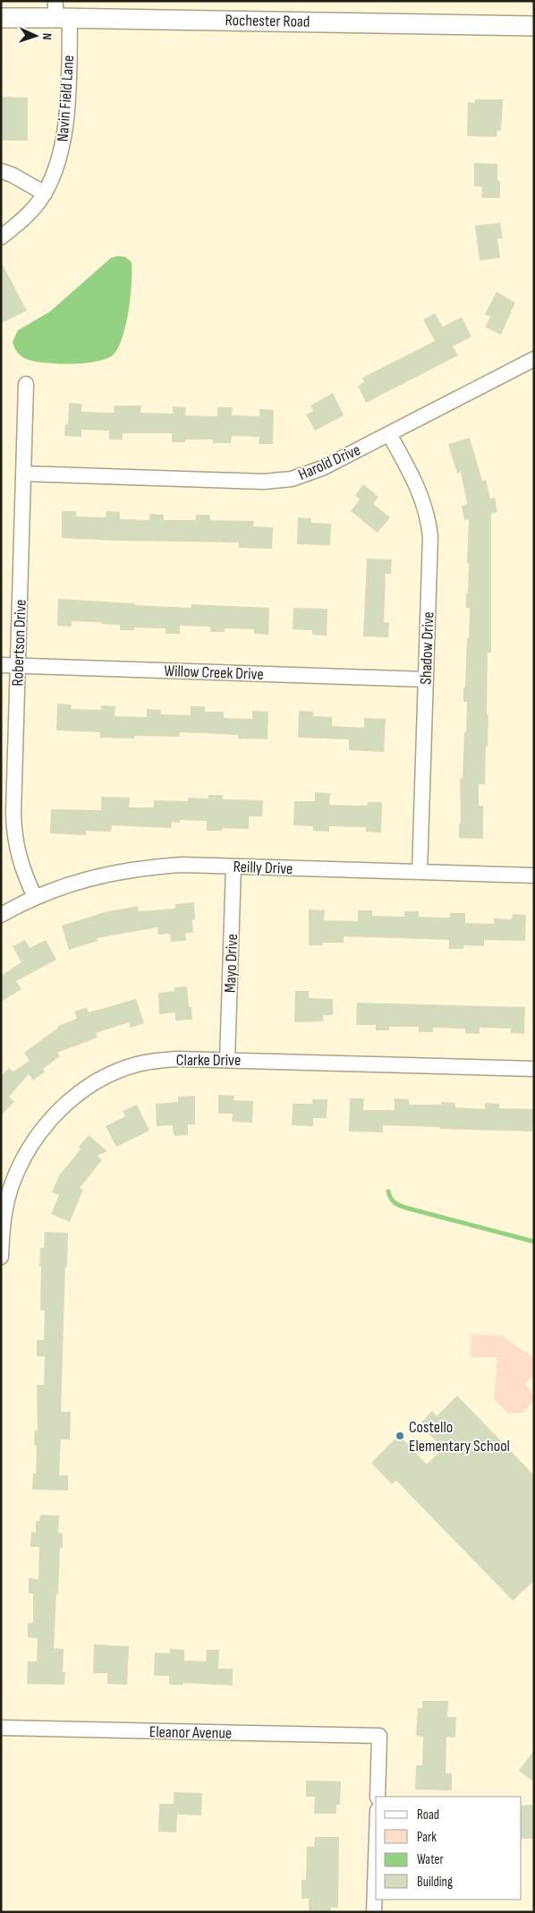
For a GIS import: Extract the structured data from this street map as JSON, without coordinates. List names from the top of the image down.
{
  "streets": {
    "main road": ["Rochester Road"],
    "street": [
      "Navin Field Lane",
      "Harold Drive",
      "Robertson Drive",
      "Shadow Drive",
      "Willow Creek Drive",
      "Reilly Drive",
      "Mayo Drive",
      "Clarke Drive",
      "Eleanor Avenue"
    ]
  },
  "crossings": [
    ["Rochester Road", "Navin Field Lane"],
    ["Harold Drive", "Robertson Drive"],
    ["Harold Drive", "Shadow Drive"],
    ["Robertson Drive", "Willow Creek Drive"],
    ["Robertson Drive", "Reilly Drive"],
    ["Shadow Drive", "Willow Creek Drive"],
    ["Shadow Drive", "Reilly Drive"],
    ["Reilly Drive", "Mayo Drive"],
    ["Mayo Drive", "Clarke Drive"]
  ],
  "places": ["Costello Elementary School"],
  "legend": [
    "Road",
    "Park",
    "Water",
    "Building"
  ],
  "north": "right"
}
